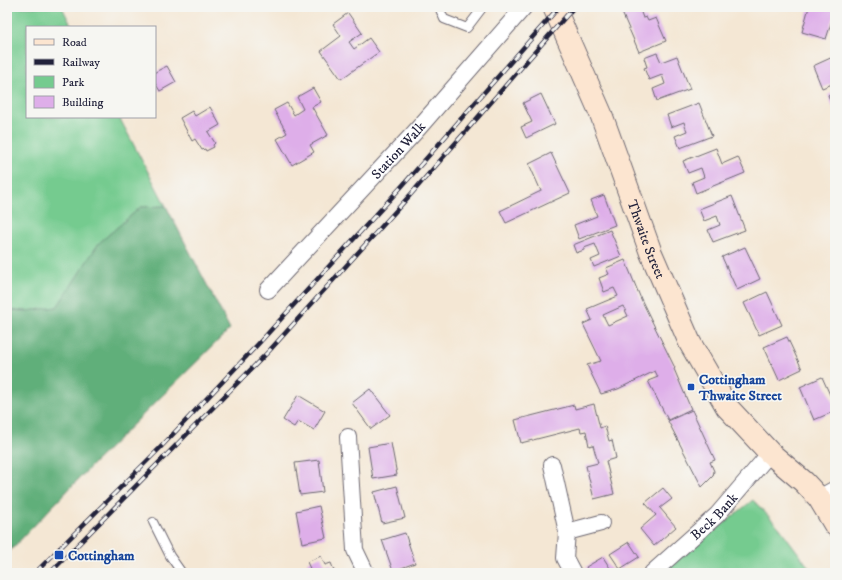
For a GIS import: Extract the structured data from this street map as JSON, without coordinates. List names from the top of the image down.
{
  "streets": {
    "main road": ["Thwaite Street"],
    "street": ["Station Walk", "Beck Bank"]
  },
  "crossings": [
    ["Thwaite Street", "Beck Bank"]
  ],
  "places": {
    "transit": ["Cottingham Thwaite Street", "Cottingham"]
  },
  "legend": [
    "Road",
    "Railway",
    "Park",
    "Building"
  ]
}
